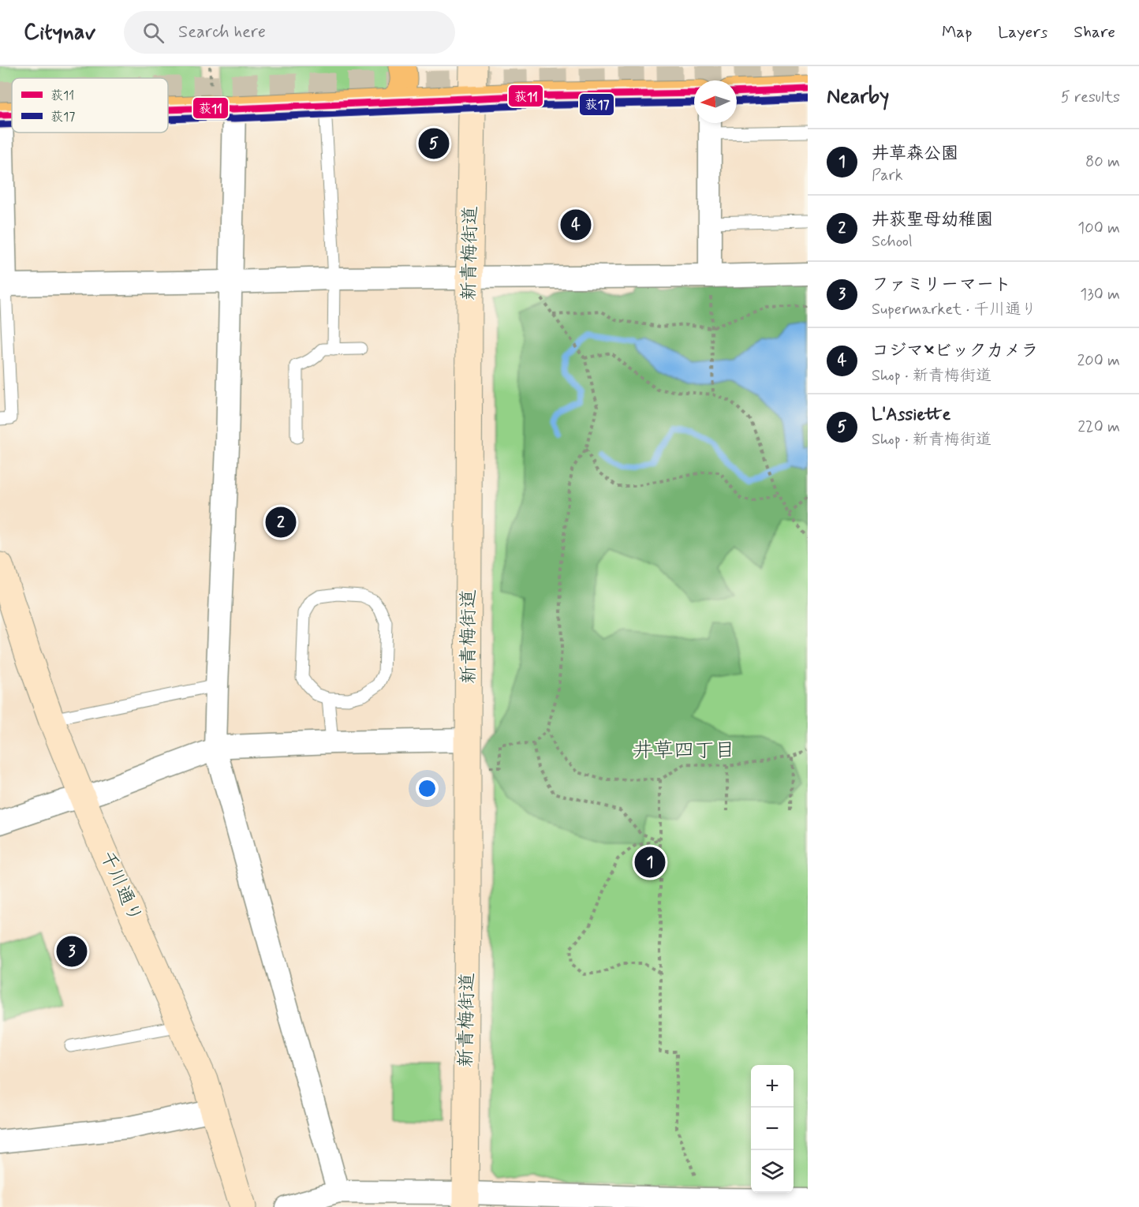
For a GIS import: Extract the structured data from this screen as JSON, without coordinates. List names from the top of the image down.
{
  "streets": {
    "main road": ["新青梅街道", "千川通り"]
  },
  "districts": ["井草四丁目"],
  "lines": ["transit line 荻11", "transit line 荻17"],
  "legend": ["荻11", "荻17"],
  "north": "left",
  "page": {
    "header": "Citynav",
    "search": "Search here",
    "nav": ["Map", "Layers", "Share"],
    "heading": ["Nearby", "5 results"],
    "pins": [
      "5",
      "4",
      "2",
      "1",
      "3"
    ],
    "list": [
      {
        "mark": "1",
        "name": "井草森公園",
        "note": "Park",
        "value": "80 m"
      },
      {
        "mark": "2",
        "name": "井荻聖母幼稚園",
        "note": "School",
        "value": "100 m"
      },
      {
        "mark": "3",
        "name": "ファミリーマート",
        "note": "Supermarket · 千川通り",
        "value": "130 m"
      },
      {
        "mark": "4",
        "name": "コジマ×ビックカメラ",
        "note": "Shop · 新青梅街道",
        "value": "200 m"
      },
      {
        "mark": "5",
        "name": "L'Assiette",
        "note": "Shop · 新青梅街道",
        "value": "220 m"
      }
    ],
    "map_buttons": ["+", "−"]
  }
}
